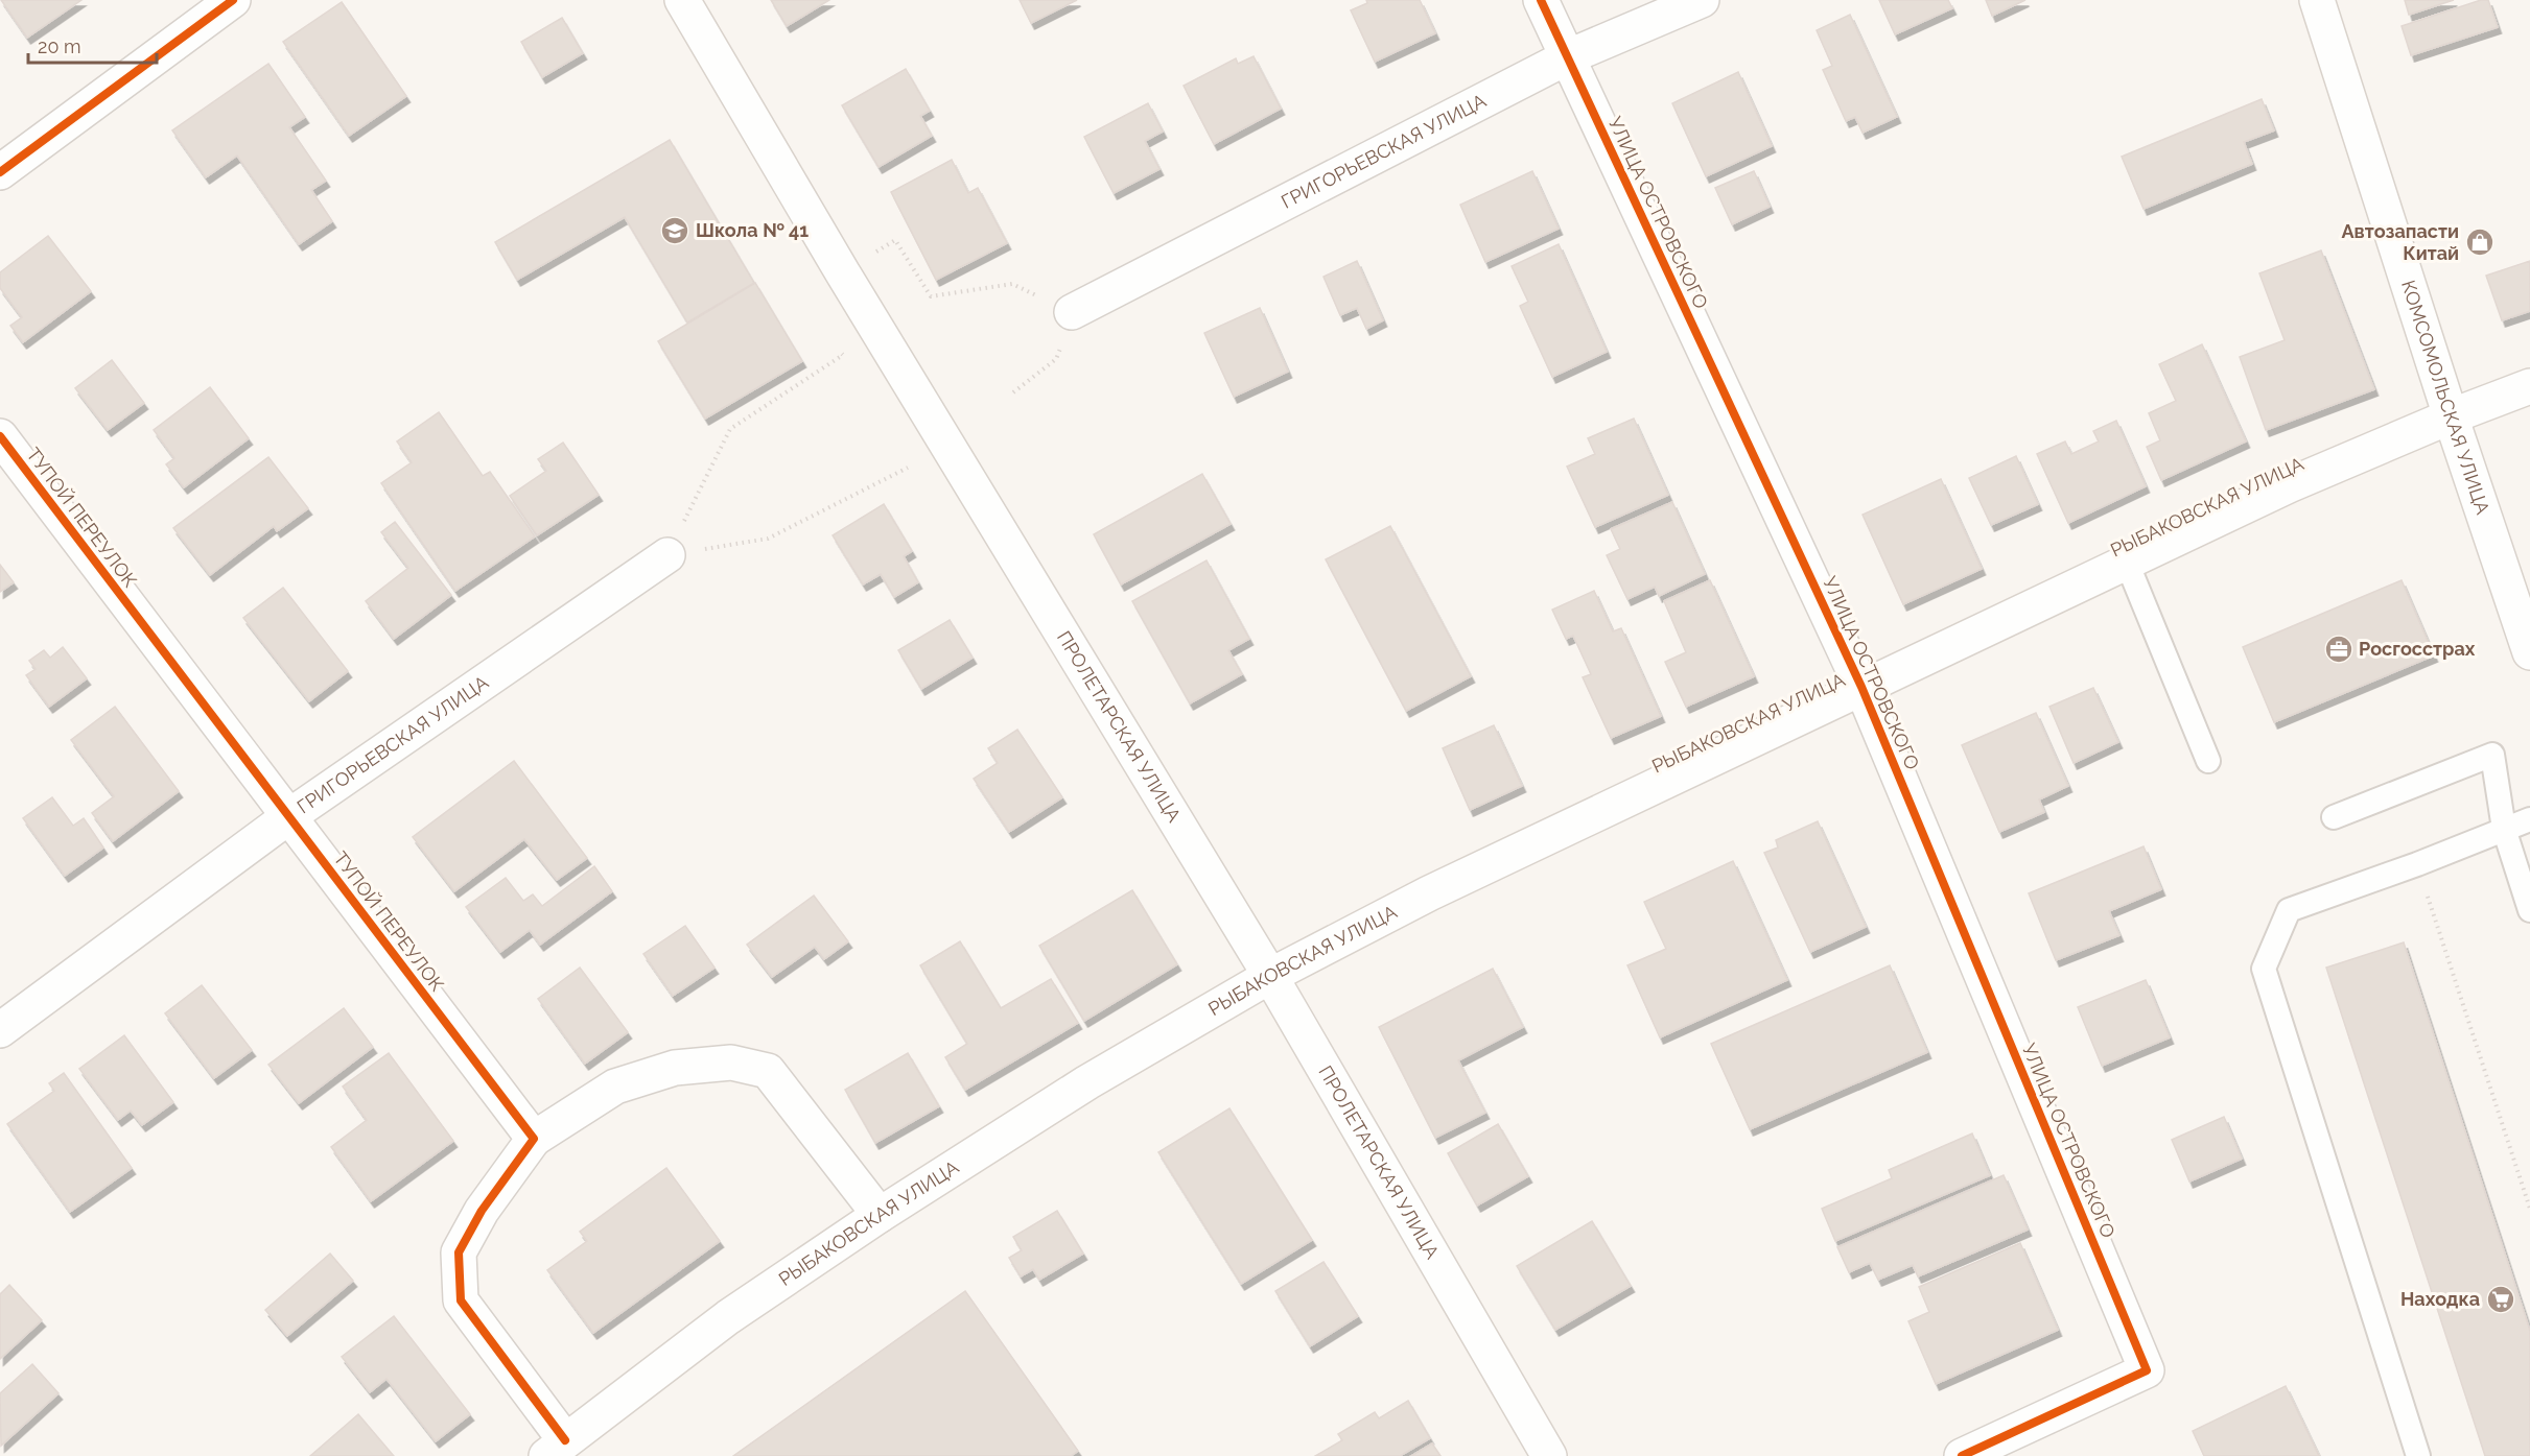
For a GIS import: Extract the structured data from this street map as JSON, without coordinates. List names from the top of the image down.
{
  "streets": {
    "street": [
      "ГРИГОРЬЕВСКАЯ УЛИЦА",
      "УЛИЦА ОСТРОВСКОГО",
      "КОМСОМОЛЬСКАЯ УЛИЦА",
      "РЫБАКОВСКАЯ УЛИЦА",
      "ТУПОЙ ПЕРЕУЛОК",
      "ПРОЛЕТАРСКАЯ УЛИЦА"
    ]
  },
  "crossings": [
    ["ГРИГОРЬЕВСКАЯ УЛИЦА", "УЛИЦА ОСТРОВСКОГО"],
    ["ГРИГОРЬЕВСКАЯ УЛИЦА", "ТУПОЙ ПЕРЕУЛОК"],
    ["УЛИЦА ОСТРОВСКОГО", "РЫБАКОВСКАЯ УЛИЦА"],
    ["КОМСОМОЛЬСКАЯ УЛИЦА", "РЫБАКОВСКАЯ УЛИЦА"],
    ["РЫБАКОВСКАЯ УЛИЦА", "ПРОЛЕТАРСКАЯ УЛИЦА"]
  ],
  "places": {
    "school or university": ["Школа № 41"],
    "shop": ["Автозапасти Китай"],
    "office": ["Росгосстрах"],
    "supermarket": ["Находка"]
  },
  "scale_bar": "20 m"
}
